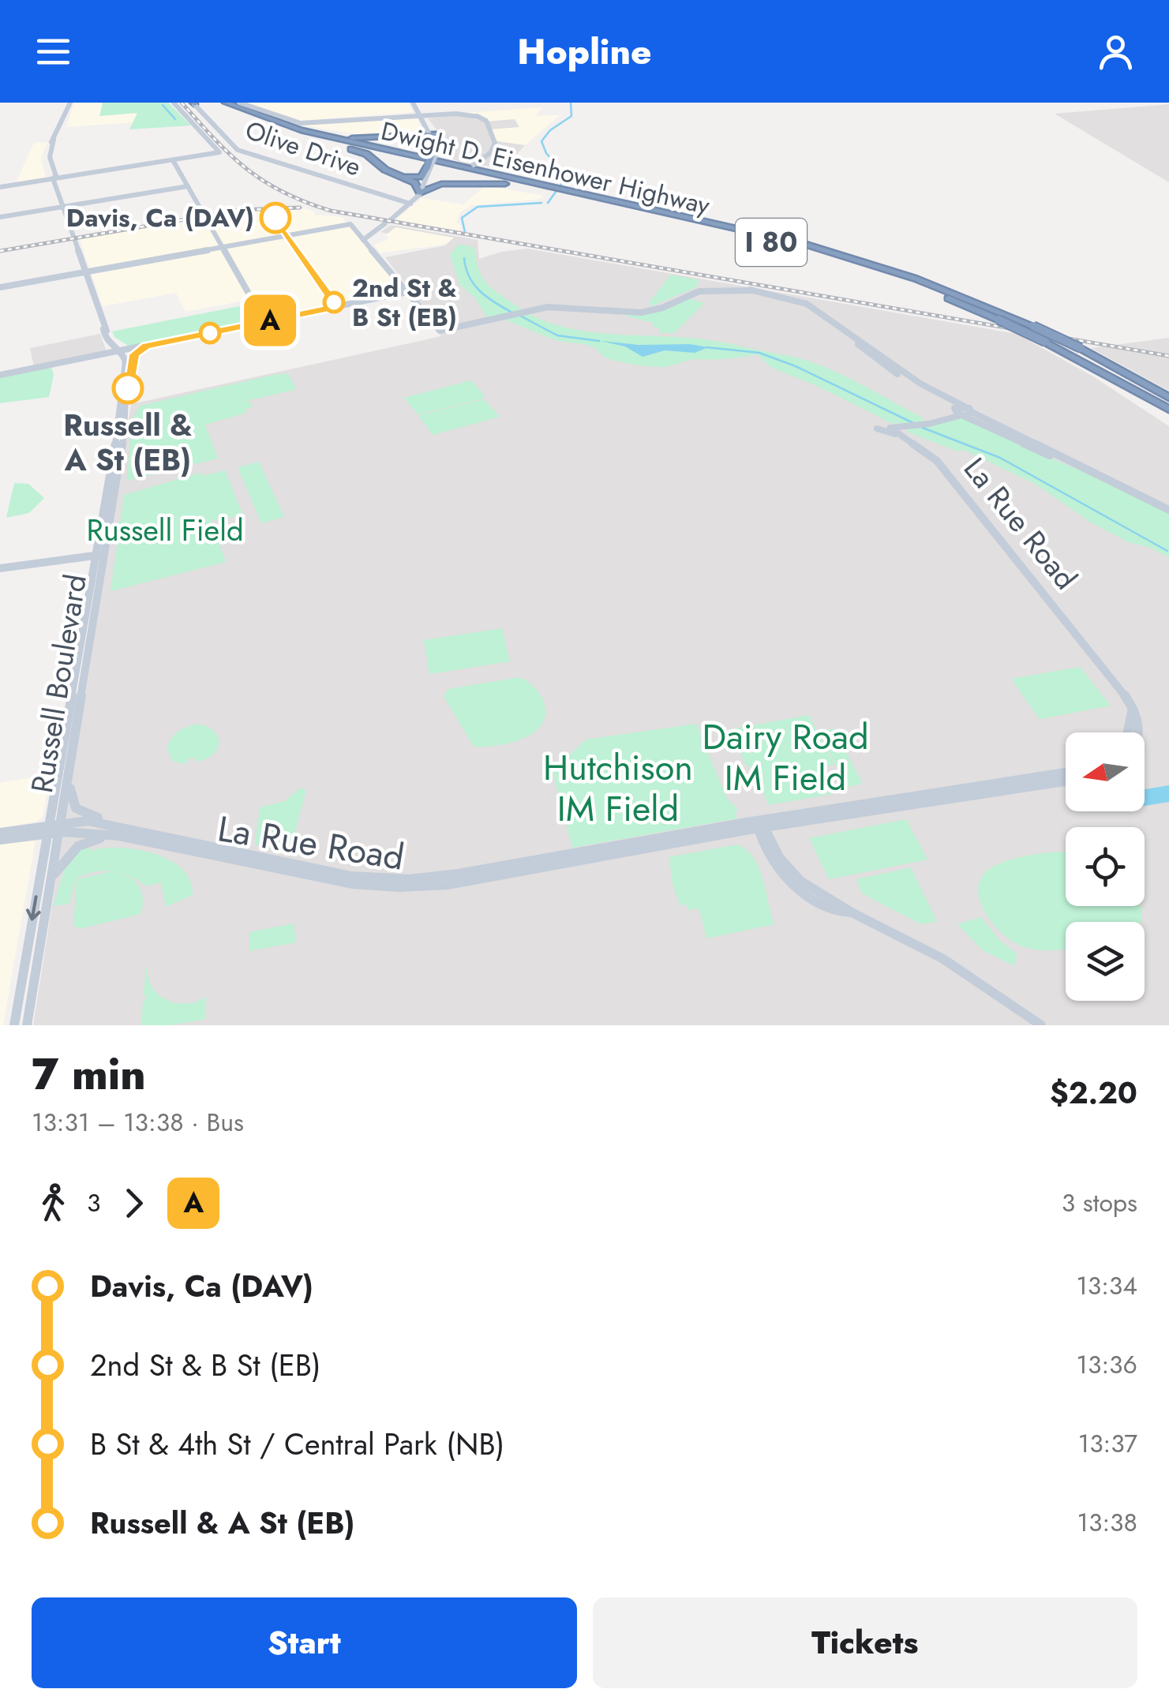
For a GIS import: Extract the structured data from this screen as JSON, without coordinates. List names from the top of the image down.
{
  "streets": {
    "highway": ["Dwight D. Eisenhower Highway", "I 80"],
    "street": ["Olive Drive", "La Rue Road", "Russell Boulevard"]
  },
  "crossings": [
    ["La Rue Road", "Russell Boulevard"]
  ],
  "parks": ["Russell Field", "Dairy Road IM Field", "Hutchison IM Field"],
  "places": ["Davis, Ca (DAV)", "2nd St & B St (EB)", "Russell & A St (EB)"],
  "lines": ["bus line A"],
  "north": "left",
  "page": {
    "header": "Hopline",
    "on_map": "A",
    "heading": ["7 min", "13:31 – 13:38 · Bus", "$2.20"],
    "legs": ["3", "A", "3 stops"],
    "list": [
      {
        "name": "Davis, Ca (DAV)",
        "value": "13:34"
      },
      {
        "name": "2nd St & B St (EB)",
        "value": "13:36"
      },
      {
        "name": "B St & 4th St / Central Park (NB)",
        "value": "13:37"
      },
      {
        "name": "Russell & A St (EB)",
        "value": "13:38"
      }
    ],
    "buttons": ["Start", "Tickets"]
  }
}
